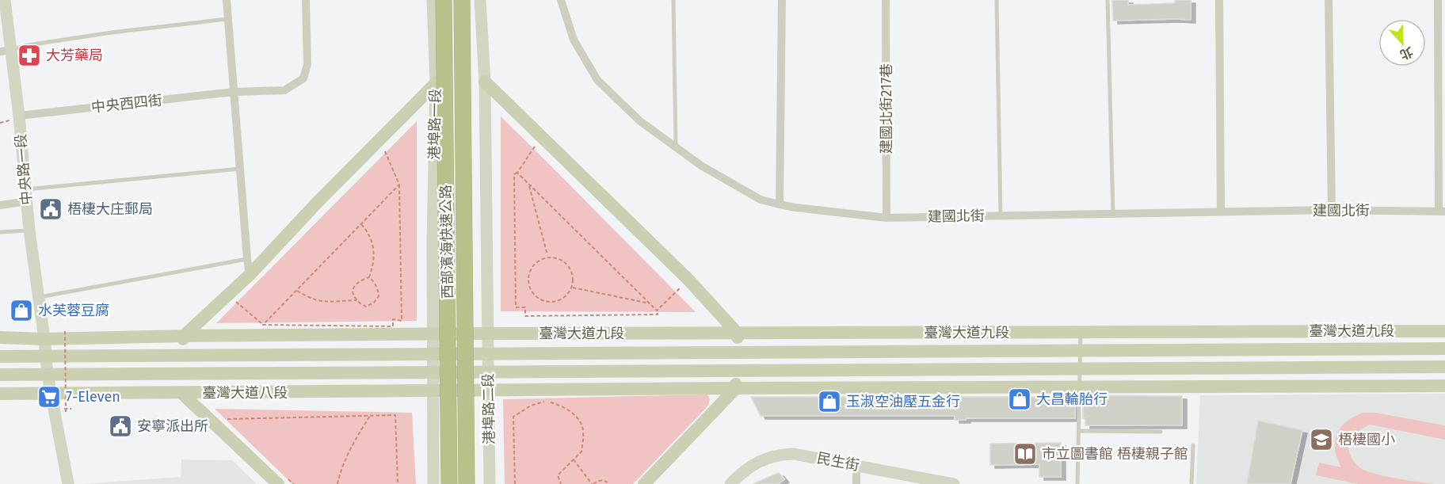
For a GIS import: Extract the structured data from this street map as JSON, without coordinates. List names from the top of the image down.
{
  "streets": {
    "highway": ["西部濱海快速公路"],
    "main road": ["臺灣大道九段", "臺灣大道八段"],
    "street": [
      "中央西四街",
      "建國北街217巷",
      "港埠路一段",
      "中央路一段",
      "建國北街",
      "港埠路二段",
      "民生街"
    ]
  },
  "crossings": [
    ["中央西四街", "中央路一段"],
    ["建國北街217巷", "建國北街"],
    ["港埠路一段", "臺灣大道八段"],
    ["中央路一段", "臺灣大道八段"],
    ["臺灣大道九段", "港埠路二段"],
    ["臺灣大道八段", "港埠路二段"]
  ],
  "places": {
    "pharmacy": ["大芳藥局"],
    "public building": ["梧棲大庄郵局", "安寧派出所"],
    "shop": ["水芙蓉豆腐", "大昌輪胎行", "玉淑空油壓五金行"],
    "supermarket": ["7-Eleven"],
    "school or university": ["梧棲國小"],
    "library": ["市立圖書館 梧棲親子館"]
  },
  "north": "bottom"
}
